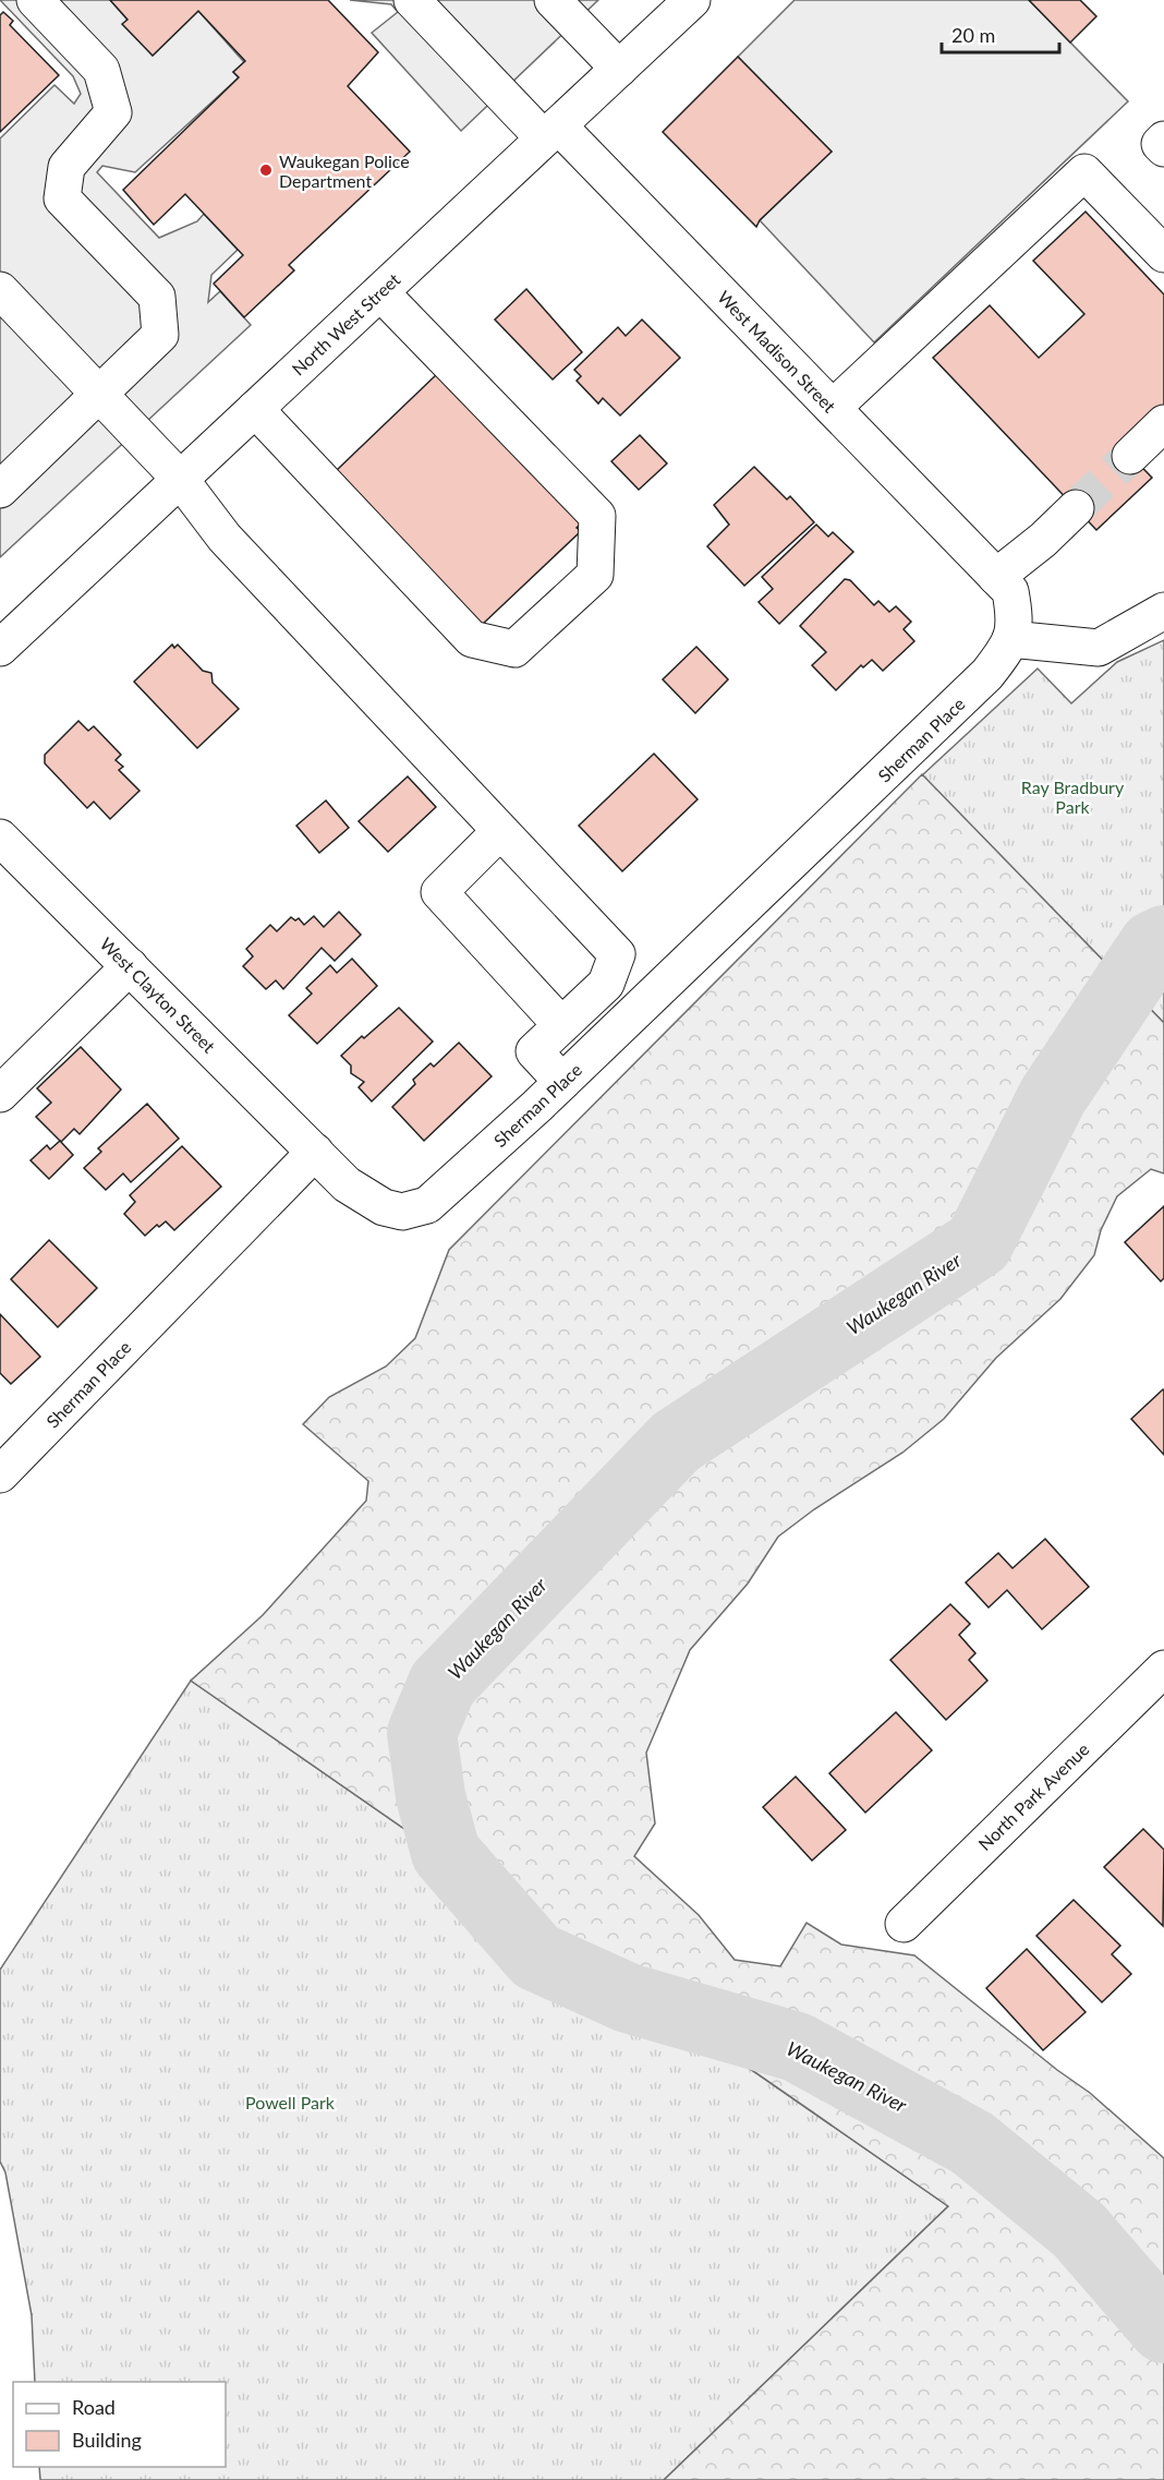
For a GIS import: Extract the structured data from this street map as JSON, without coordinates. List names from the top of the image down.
{
  "streets": {
    "street": [
      "North West Street",
      "West Madison Street",
      "Sherman Place",
      "West Clayton Street",
      "North Park Avenue"
    ]
  },
  "crossings": [
    ["North West Street", "West Madison Street"],
    ["West Madison Street", "Sherman Place"],
    ["Sherman Place", "West Clayton Street"]
  ],
  "water": ["Waukegan River"],
  "parks": ["Ray Bradbury Park", "Powell Park"],
  "places": ["Waukegan Police Department"],
  "legend": ["Road", "Building"],
  "scale_bar": "20 m"
}
